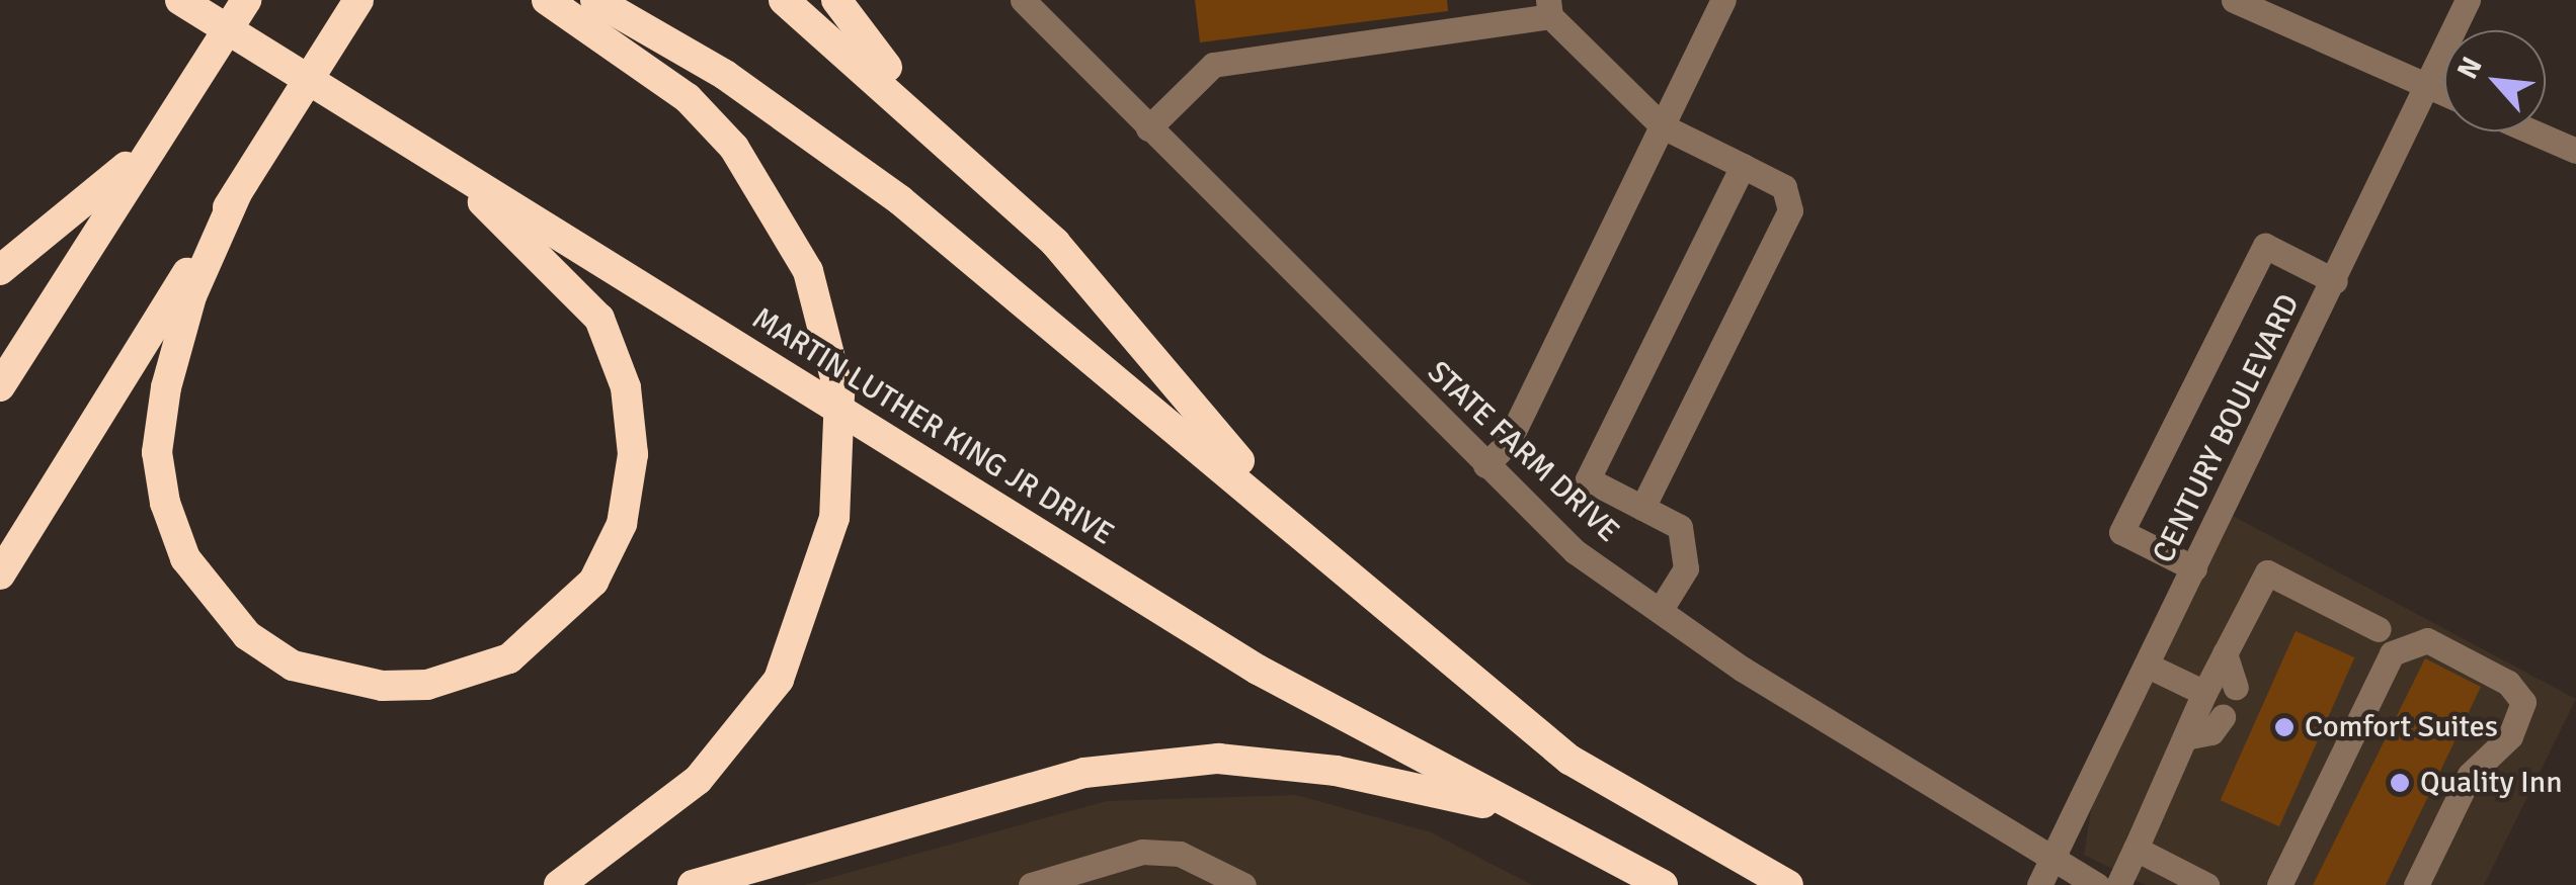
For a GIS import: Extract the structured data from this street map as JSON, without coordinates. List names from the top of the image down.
{
  "streets": {
    "highway": ["MARTIN LUTHER KING JR DRIVE"],
    "street": ["CENTURY BOULEVARD", "STATE FARM DRIVE"]
  },
  "crossings": [
    ["CENTURY BOULEVARD", "STATE FARM DRIVE"]
  ],
  "places": ["Comfort Suites", "Quality Inn"],
  "north": "top left"
}
